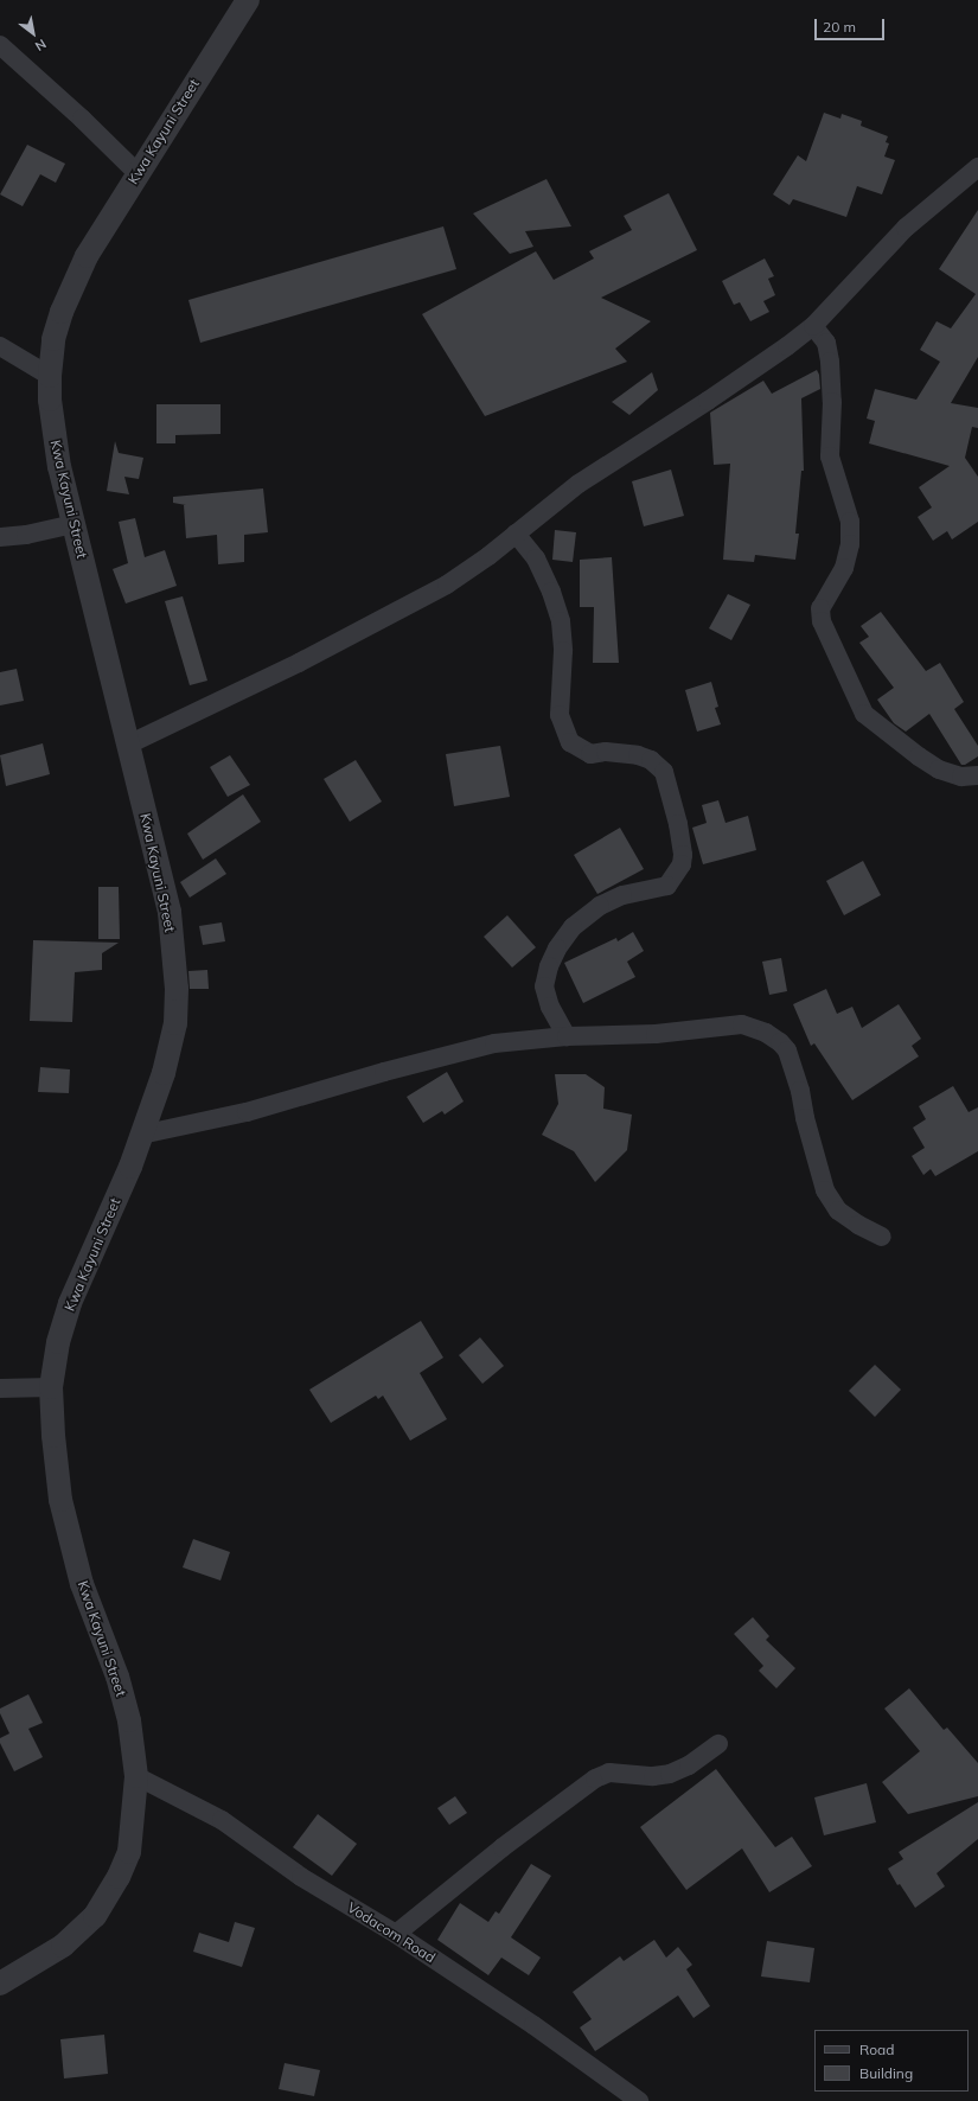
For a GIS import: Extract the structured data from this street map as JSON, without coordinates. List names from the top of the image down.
{
  "streets": {
    "street": ["Kwa Kayuni Street", "Vodacom Road"]
  },
  "crossings": [
    ["Kwa Kayuni Street", "Vodacom Road"]
  ],
  "legend": ["Road", "Building"],
  "scale_bar": "20 m",
  "north": "bottom right"
}
